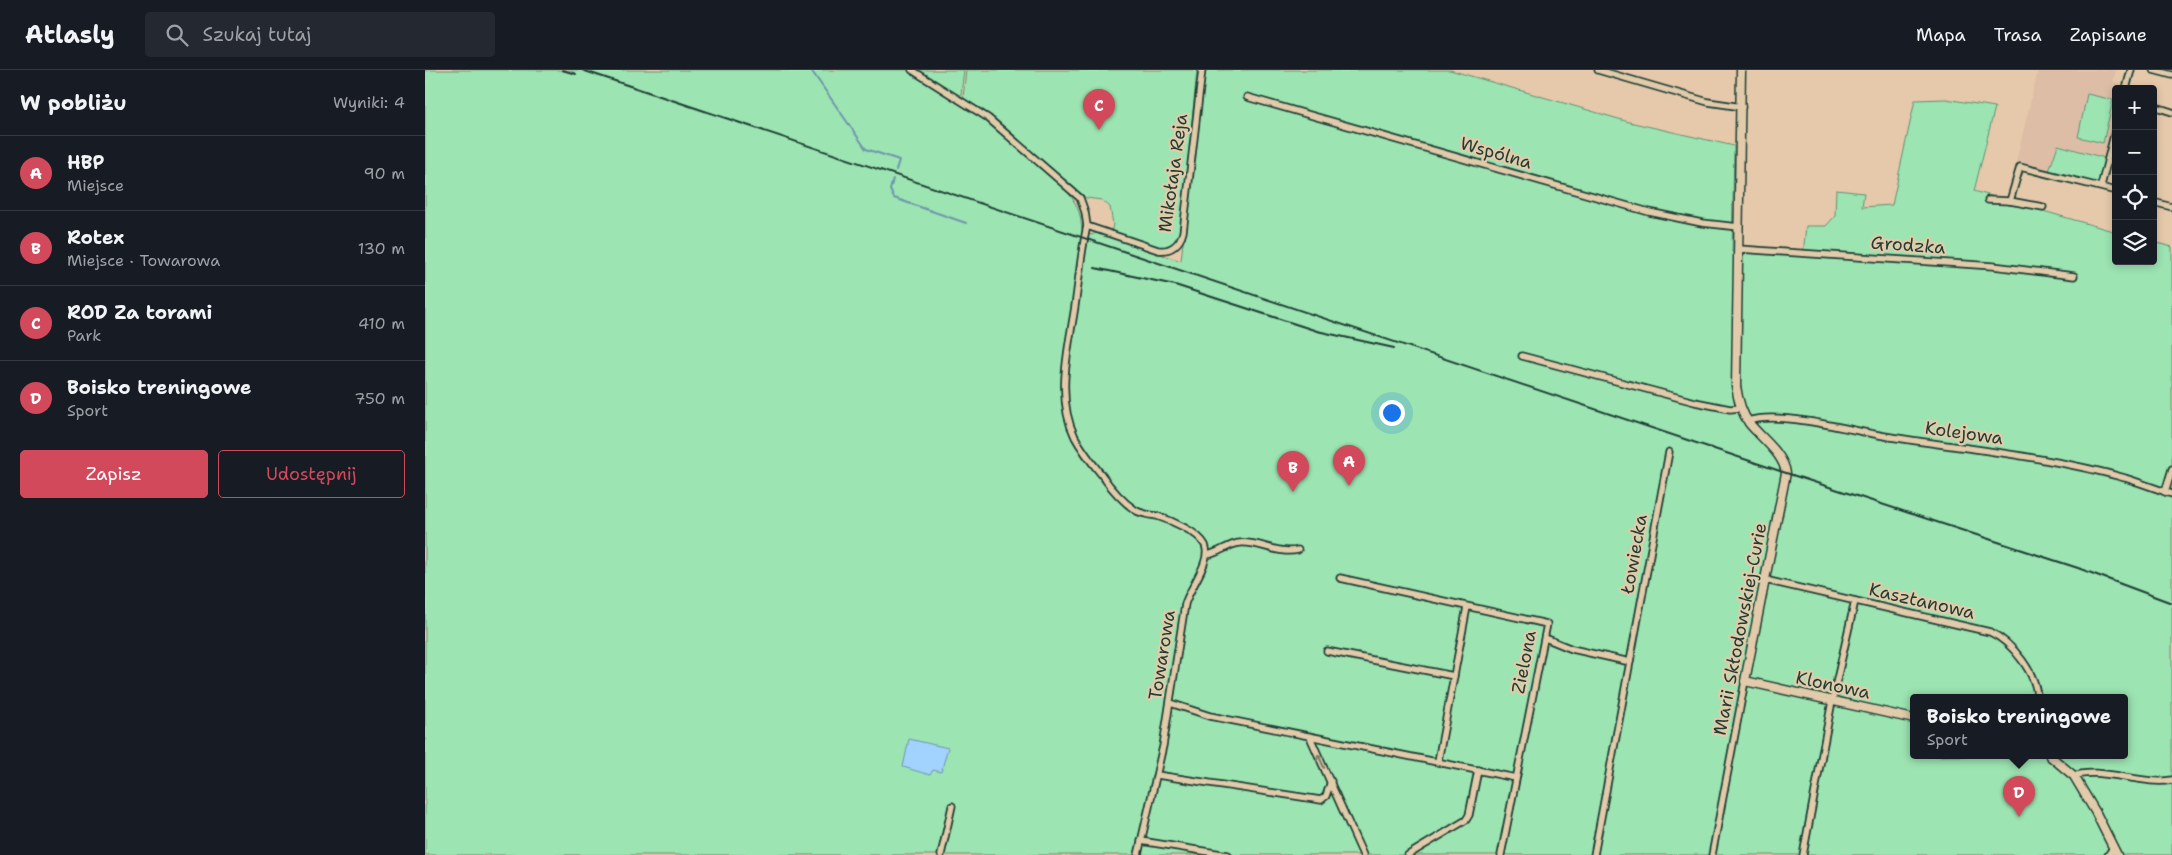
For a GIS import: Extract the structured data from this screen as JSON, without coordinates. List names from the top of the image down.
{
  "streets": {
    "street": [
      "Wspólna",
      "Mikołaja Reja",
      "Grodzka",
      "Kolejowa",
      "Łowiecka",
      "Kasztanowa",
      "Marii Skłodowskiej-Curie",
      "Towarowa",
      "Zielona",
      "Klonowa"
    ]
  },
  "crossings": [
    ["Kolejowa", "Marii Skłodowskiej-Curie"],
    ["Kasztanowa", "Marii Skłodowskiej-Curie"],
    ["Marii Skłodowskiej-Curie", "Klonowa"]
  ],
  "page": {
    "header": "Atlasly",
    "search": "Szukaj tutaj",
    "nav": ["Mapa", "Trasa", "Zapisane"],
    "heading": ["W pobliżu", "Wyniki: 4"],
    "map_buttons": ["+", "−"],
    "pins": [
      "C",
      "A",
      "B",
      "D"
    ],
    "list": [
      {
        "mark": "A",
        "name": "HBP",
        "note": "Miejsce",
        "value": "90 m"
      },
      {
        "mark": "B",
        "name": "Rotex",
        "note": "Miejsce · Towarowa",
        "value": "130 m"
      },
      {
        "mark": "C",
        "name": "ROD Za torami",
        "note": "Park",
        "value": "410 m"
      },
      {
        "mark": "D",
        "name": "Boisko treningowe",
        "note": "Sport",
        "value": "750 m"
      }
    ],
    "buttons": ["Zapisz", "Udostępnij"],
    "popup": ["Boisko treningowe", "Sport"]
  }
}
